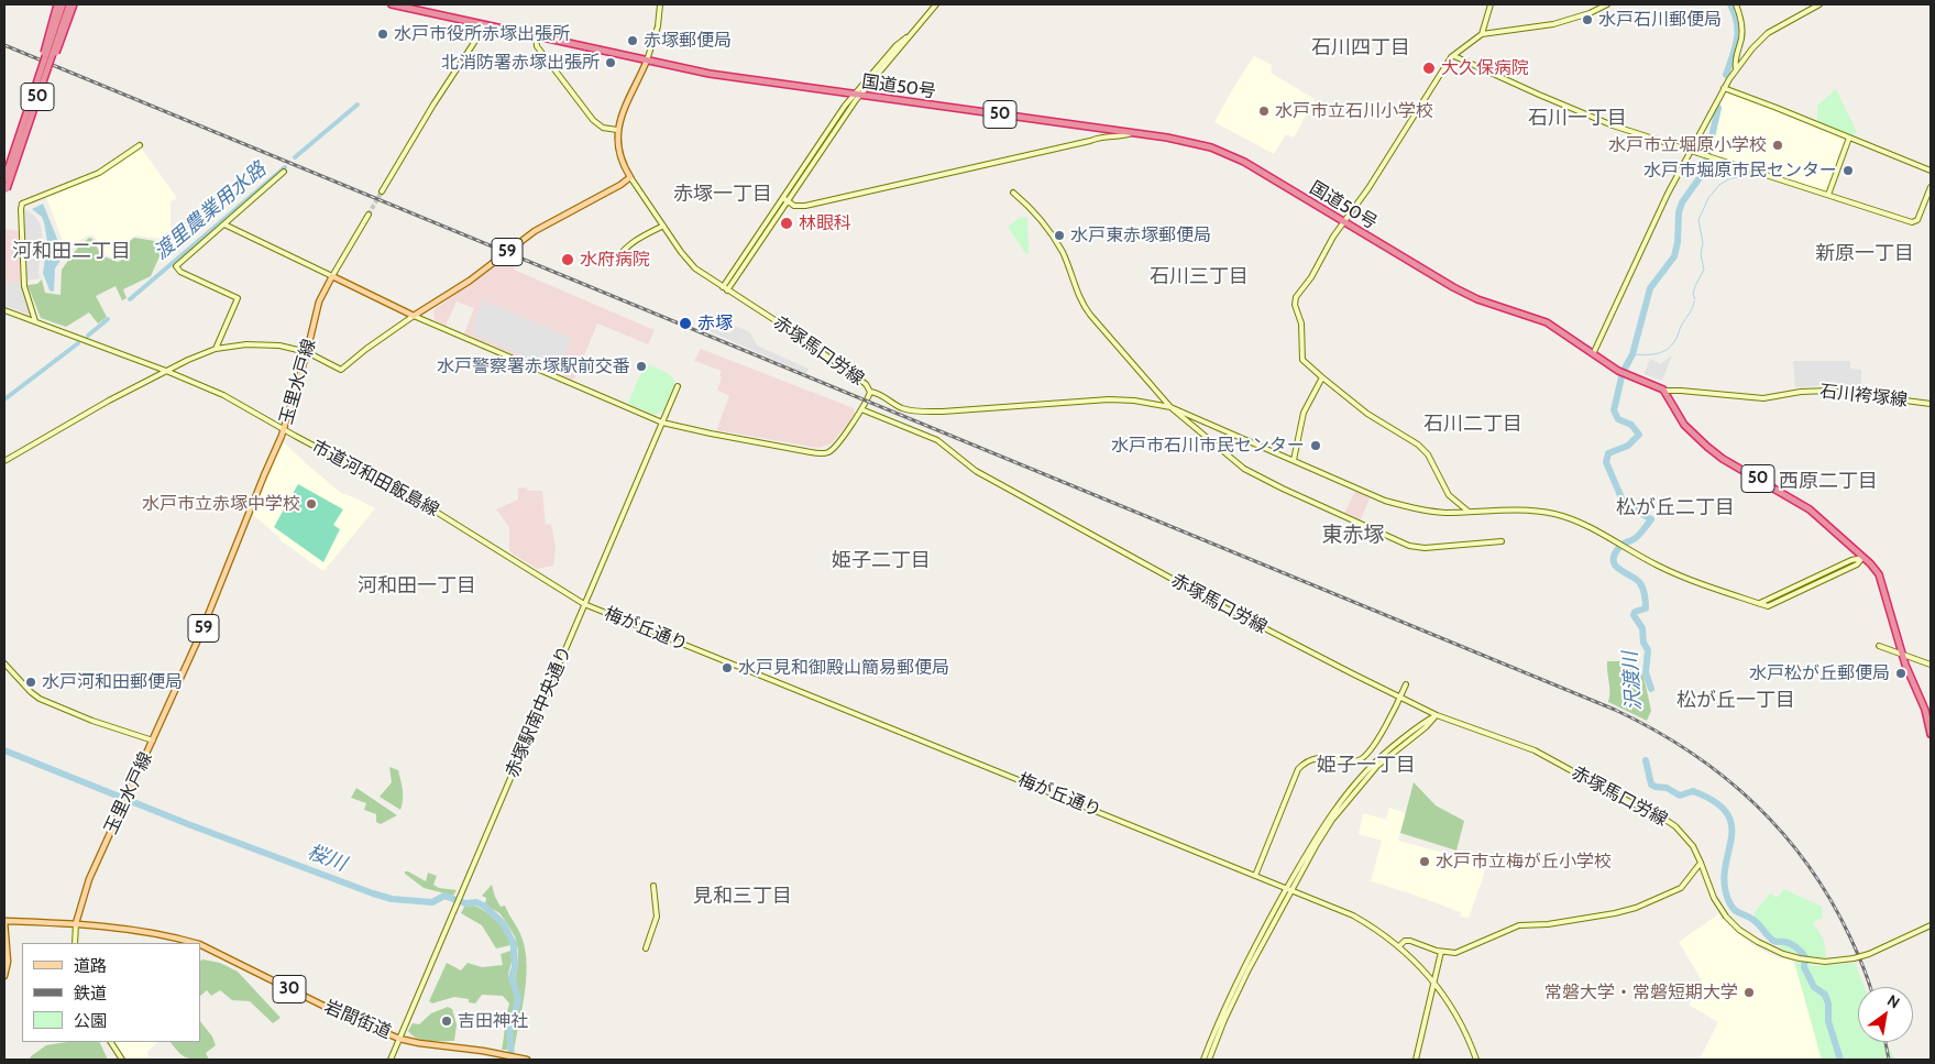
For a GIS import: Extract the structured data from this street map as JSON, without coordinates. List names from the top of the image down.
{
  "streets": {
    "highway": ["国道50号", "50"],
    "main road": [
      "59",
      "玉里水戸線",
      "30",
      "岩間街道"
    ],
    "street": [
      "赤塚馬口労線",
      "石川袴塚線",
      "市道河和田飯島線",
      "梅が丘通り",
      "赤塚駅南中央通り"
    ]
  },
  "crossings": [
    ["国道50号", "50"],
    ["国道50号", "石川袴塚線"],
    ["50", "石川袴塚線"],
    ["59", "赤塚馬口労線"],
    ["玉里水戸線", "市道河和田飯島線"],
    ["玉里水戸線", "岩間街道"],
    ["市道河和田飯島線", "梅が丘通り"],
    ["市道河和田飯島線", "赤塚駅南中央通り"],
    ["梅が丘通り", "赤塚駅南中央通り"],
    ["赤塚駅南中央通り", "岩間街道"]
  ],
  "districts": [
    "石川四丁目",
    "石川一丁目",
    "赤塚一丁目",
    "河和田二丁目",
    "新原一丁目",
    "石川三丁目",
    "石川二丁目",
    "西原二丁目",
    "松が丘二丁目",
    "東赤塚",
    "姫子二丁目",
    "河和田一丁目",
    "松が丘一丁目",
    "姫子一丁目",
    "見和三丁目"
  ],
  "water": ["渡里農業用水路", "沢渡川", "桜川"],
  "places": [
    "水戸石川郵便局",
    "水戸市役所赤塚出張所",
    "赤塚郵便局",
    "北消防署赤塚出張所",
    "大久保病院",
    "水戸市立石川小学校",
    "水戸市立堀原小学校",
    "水戸市堀原市民センター",
    "林眼科",
    "水戸東赤塚郵便局",
    "水府病院",
    "赤塚",
    "水戸警察署赤塚駅前交番",
    "水戸市石川市民センター",
    "水戸市立赤塚中学校",
    "水戸見和御殿山簡易郵便局",
    "水戸松が丘郵便局",
    "水戸河和田郵便局",
    "水戸市立梅が丘小学校",
    "常磐大学・常磐短期大学",
    "吉田神社"
  ],
  "legend": ["道路", "鉄道", "公園"],
  "north": "top right"
}
